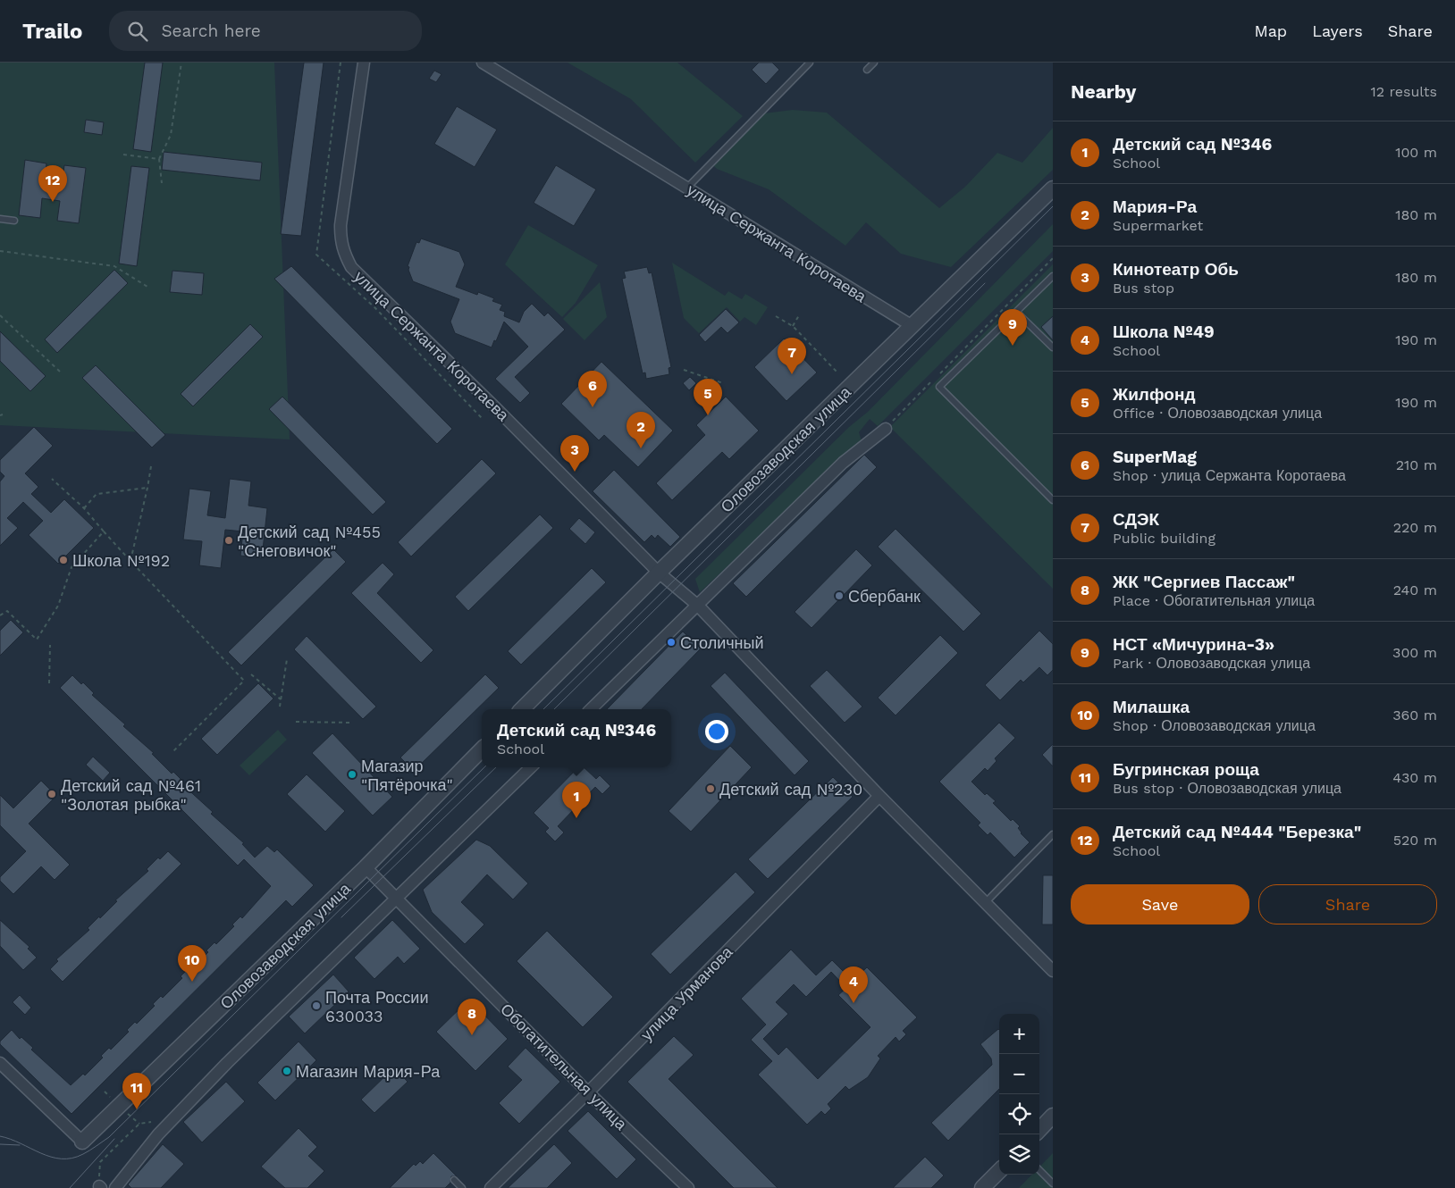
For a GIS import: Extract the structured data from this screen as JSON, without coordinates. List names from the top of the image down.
{
  "streets": {
    "street": [
      "улица Сержанта Коротаева",
      "Оловозаводская улица",
      "улица Урманова",
      "Обогатительная улица"
    ]
  },
  "crossings": [
    ["улица Сержанта Коротаева", "Оловозаводская улица"],
    ["улица Сержанта Коротаева", "улица Урманова"],
    ["Оловозаводская улица", "Обогатительная улица"],
    ["улица Урманова", "Обогатительная улица"]
  ],
  "places": [
    "Детский сад №455 \"Снеговичок\"",
    "Школа №192",
    "Сбербанк",
    "Столичный",
    "Магазир \"Пятёрочка\"",
    "Детский сад №230",
    "Детский сад №461 \"Золотая рыбка\"",
    "Почта России 630033",
    "Магазин Мария-Ра"
  ],
  "page": {
    "header": "Trailo",
    "search": "Search here",
    "nav": ["Map", "Layers", "Share"],
    "heading": ["Nearby", "12 results"],
    "list": [
      {
        "mark": "1",
        "name": "Детский сад №346",
        "note": "School",
        "value": "100 m"
      },
      {
        "mark": "2",
        "name": "Мария-Ра",
        "note": "Supermarket",
        "value": "180 m"
      },
      {
        "mark": "3",
        "name": "Кинотеатр Обь",
        "note": "Bus stop",
        "value": "180 m"
      },
      {
        "mark": "4",
        "name": "Школа №49",
        "note": "School",
        "value": "190 m"
      },
      {
        "mark": "5",
        "name": "Жилфонд",
        "note": "Office · Оловозаводская улица",
        "value": "190 m"
      },
      {
        "mark": "6",
        "name": "SuperMag",
        "note": "Shop · улица Сержанта Коротаева",
        "value": "210 m"
      },
      {
        "mark": "7",
        "name": "СДЭК",
        "note": "Public building",
        "value": "220 m"
      },
      {
        "mark": "8",
        "name": "ЖК \"Сергиев Пассаж\"",
        "note": "Place · Обогатительная улица",
        "value": "240 m"
      },
      {
        "mark": "9",
        "name": "НСТ «Мичурина-3»",
        "note": "Park · Оловозаводская улица",
        "value": "300 m"
      },
      {
        "mark": "10",
        "name": "Милашка",
        "note": "Shop · Оловозаводская улица",
        "value": "360 m"
      },
      {
        "mark": "11",
        "name": "Бугринская роща",
        "note": "Bus stop · Оловозаводская улица",
        "value": "430 m"
      },
      {
        "mark": "12",
        "name": "Детский сад №444 \"Березка\"",
        "note": "School",
        "value": "520 m"
      }
    ],
    "pins": [
      "12",
      "9",
      "7",
      "6",
      "5",
      "2",
      "3",
      "1",
      "10",
      "4",
      "8",
      "11"
    ],
    "popup": ["Детский сад №346", "School"],
    "buttons": ["Save", "Share"],
    "map_buttons": ["+", "−"]
  }
}
